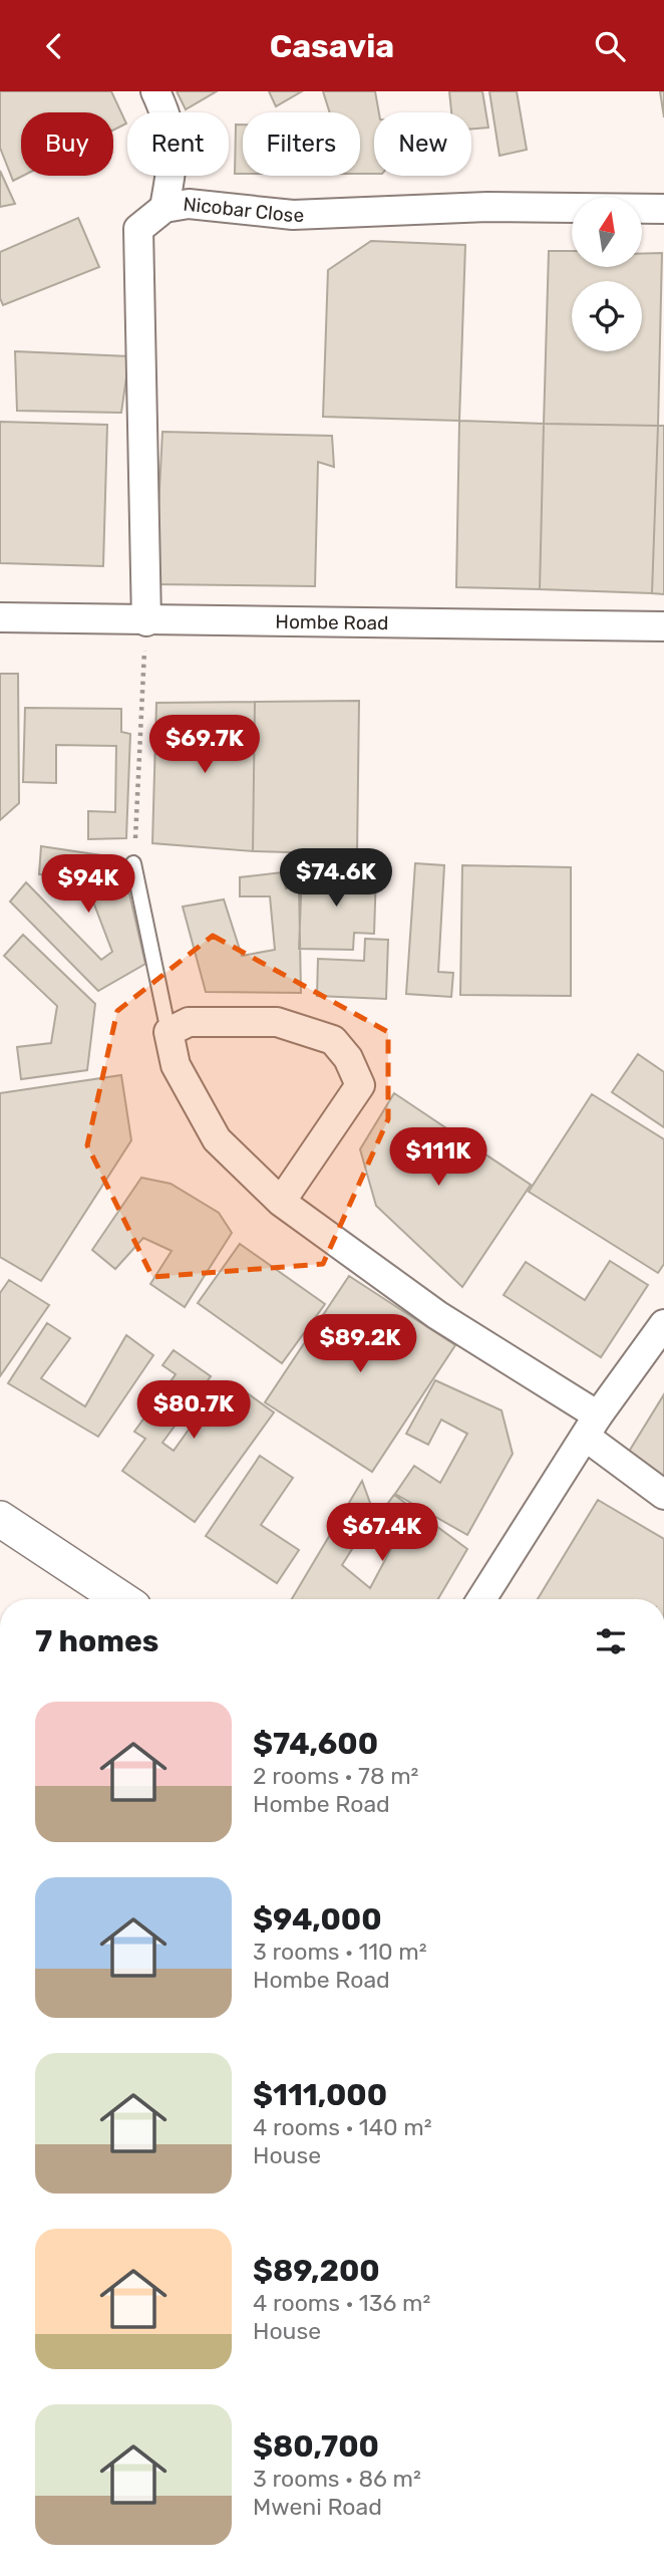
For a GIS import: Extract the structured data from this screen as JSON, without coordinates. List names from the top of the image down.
{
  "streets": {
    "street": ["Nicobar Close", "Hombe Road"]
  },
  "crossings": [
    ["Nicobar Close", "Hombe Road"]
  ],
  "north": "top",
  "page": {
    "header": "Casavia",
    "chip": [
      "Buy",
      "Rent",
      "Filters",
      "New"
    ],
    "price": [
      "$69.7K",
      "$74.6K",
      "$94K",
      "$111K",
      "$89.2K",
      "$80.7K",
      "$67.4K"
    ],
    "heading": "7 homes",
    "list": [
      {
        "name": "$74,600",
        "note": "2 rooms · 78 m² · Hombe Road"
      },
      {
        "name": "$94,000",
        "note": "3 rooms · 110 m² · Hombe Road"
      },
      {
        "name": "$111,000",
        "note": "4 rooms · 140 m² · House"
      },
      {
        "name": "$89,200",
        "note": "4 rooms · 136 m² · House"
      },
      {
        "name": "$80,700",
        "note": "3 rooms · 86 m² · Mweni Road"
      }
    ]
  }
}
